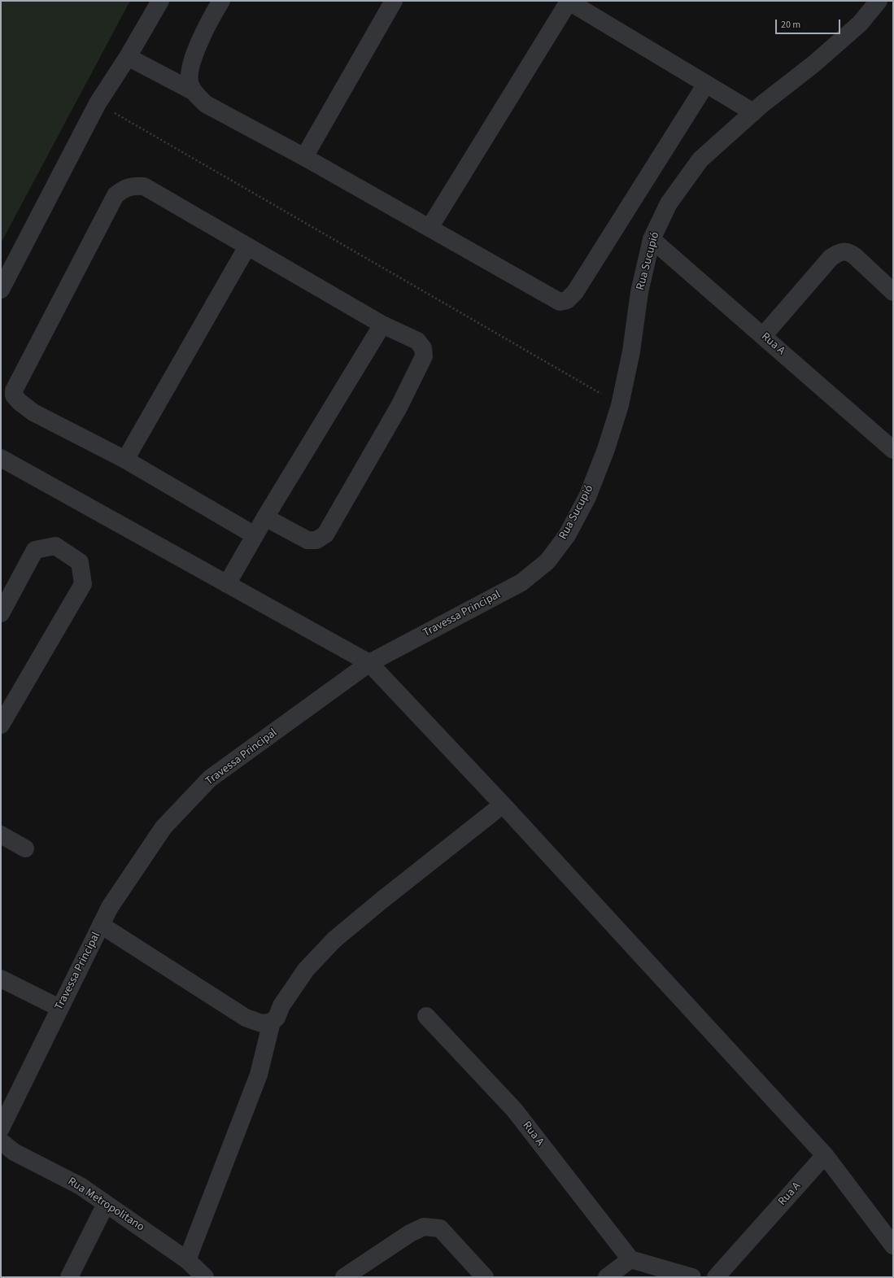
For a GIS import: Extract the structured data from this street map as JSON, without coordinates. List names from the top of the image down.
{
  "streets": {
    "street": [
      "Rua Sucupió",
      "Rua A",
      "Travessa Principal",
      "Rua Metropolitano"
    ]
  },
  "crossings": [
    ["Rua Sucupió", "Rua A"],
    ["Rua Sucupió", "Travessa Principal"]
  ],
  "scale_bar": "20 m"
}
